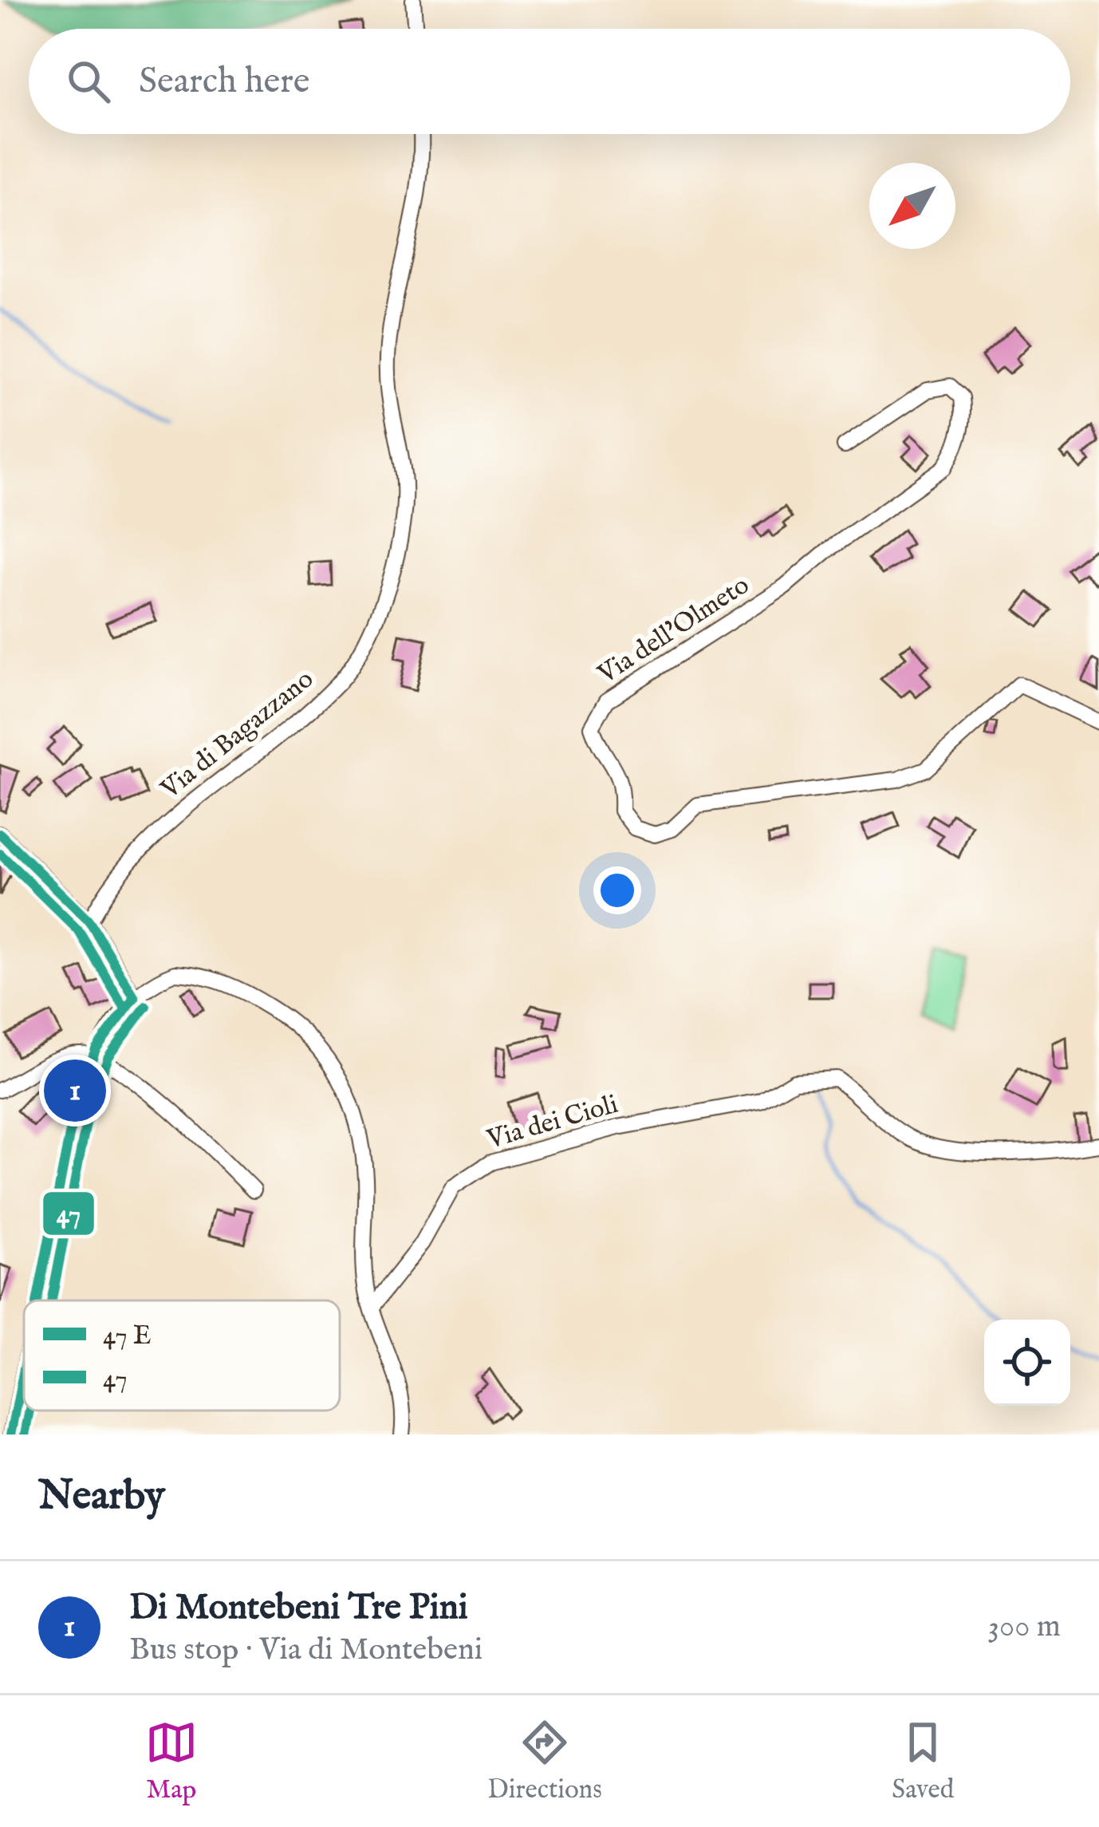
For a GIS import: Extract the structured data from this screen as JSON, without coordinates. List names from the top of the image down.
{
  "streets": {
    "street": ["Via dell'Olmeto", "Via di Bagazzano", "Via dei Cioli"]
  },
  "lines": ["transit line 47"],
  "legend": ["47 E", "47"],
  "north": "bottom left",
  "page": {
    "search": "Search here",
    "pins": "1",
    "heading": "Nearby",
    "list": [
      {
        "mark": "1",
        "name": "Di Montebeni Tre Pini",
        "note": "Bus stop · Via di Montebeni",
        "value": "300 m"
      }
    ],
    "nav": ["Map", "Directions", "Saved"]
  }
}
